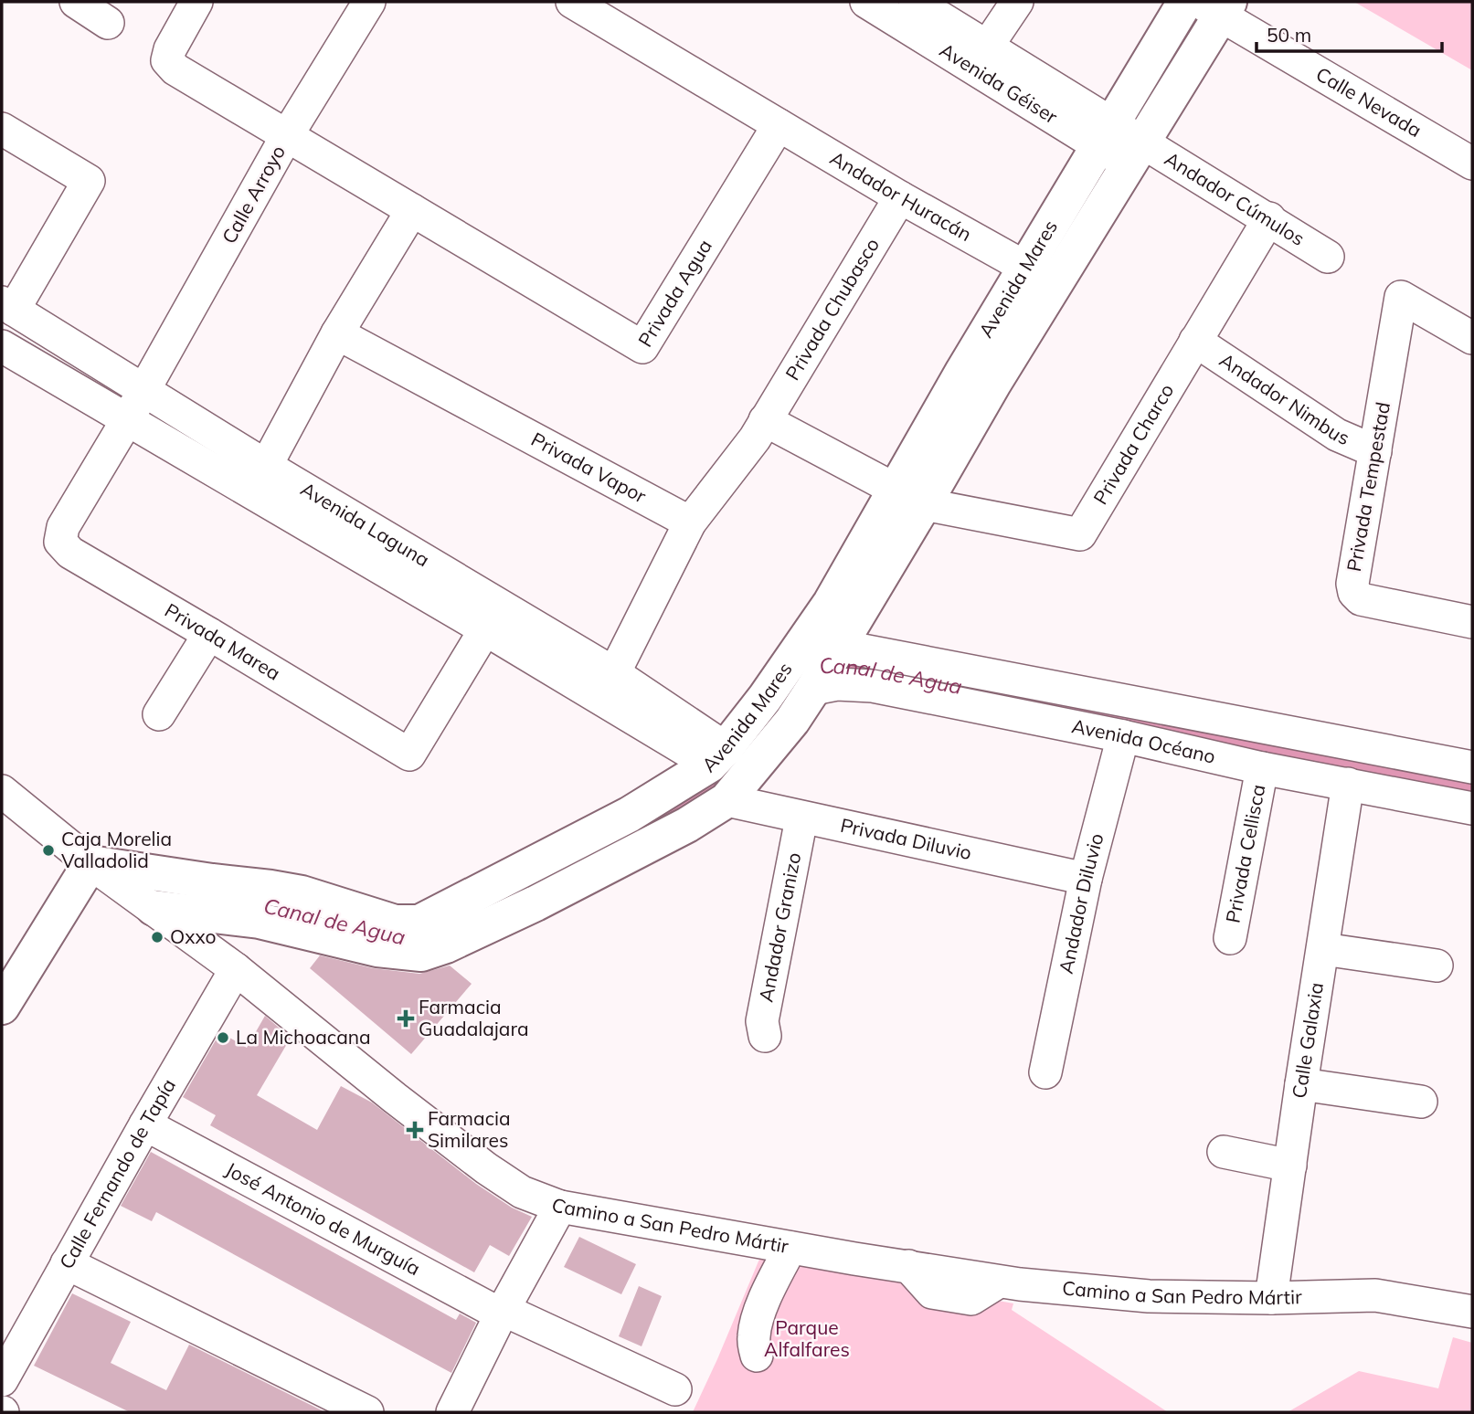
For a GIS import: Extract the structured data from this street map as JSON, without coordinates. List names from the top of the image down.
{
  "streets": {
    "main road": ["Avenida Mares"],
    "street": [
      "Avenida Géiser",
      "Calle Nevada",
      "Calle Arroyo",
      "Andador Huracán",
      "Andador Cúmulos",
      "Privada Agua",
      "Privada Chubasco",
      "Andador Nimbus",
      "Privada Charco",
      "Privada Vapor",
      "Privada Tempestad",
      "Avenida Laguna",
      "Privada Marea",
      "Avenida Océano",
      "Privada Diluvio",
      "Privada Cellisca",
      "Andador Diluvio",
      "Andador Granizo",
      "Calle Galaxia",
      "Calle Fernando de Tapía",
      "José Antonio de Murguía",
      "Camino a San Pedro Mártir"
    ]
  },
  "crossings": [
    ["Avenida Géiser", "Andador Cúmulos"],
    ["Avenida Géiser", "Avenida Mares"],
    ["Calle Nevada", "Avenida Mares"],
    ["Calle Arroyo", "Privada Agua"],
    ["Calle Arroyo", "Avenida Laguna"],
    ["Calle Arroyo", "Privada Marea"],
    ["Andador Huracán", "Avenida Mares"],
    ["Andador Huracán", "Privada Agua"],
    ["Andador Huracán", "Privada Chubasco"],
    ["Andador Cúmulos", "Avenida Mares"],
    ["Andador Cúmulos", "Privada Charco"],
    ["Avenida Mares", "Privada Charco"],
    ["Avenida Mares", "Avenida Laguna"],
    ["Avenida Mares", "Avenida Océano"],
    ["Avenida Mares", "Privada Diluvio"],
    ["Avenida Mares", "Camino a San Pedro Mártir"],
    ["Privada Chubasco", "Privada Vapor"],
    ["Andador Nimbus", "Privada Charco"],
    ["Andador Nimbus", "Privada Tempestad"],
    ["Avenida Laguna", "Privada Marea"],
    ["Avenida Océano", "Privada Cellisca"],
    ["Avenida Océano", "Andador Diluvio"],
    ["Avenida Océano", "Calle Galaxia"],
    ["Privada Diluvio", "Andador Diluvio"],
    ["Privada Diluvio", "Andador Granizo"],
    ["Calle Galaxia", "Camino a San Pedro Mártir"],
    ["Calle Fernando de Tapía", "José Antonio de Murguía"],
    ["Calle Fernando de Tapía", "Camino a San Pedro Mártir"]
  ],
  "water": ["Canal de Agua"],
  "parks": ["Parque Alfalfares"],
  "places": {
    "other": ["Caja Morelia Valladolid", "Oxxo", "La Michoacana"],
    "health": ["Farmacia Guadalajara", "Farmacia Similares"]
  },
  "scale_bar": "50 m"
}
